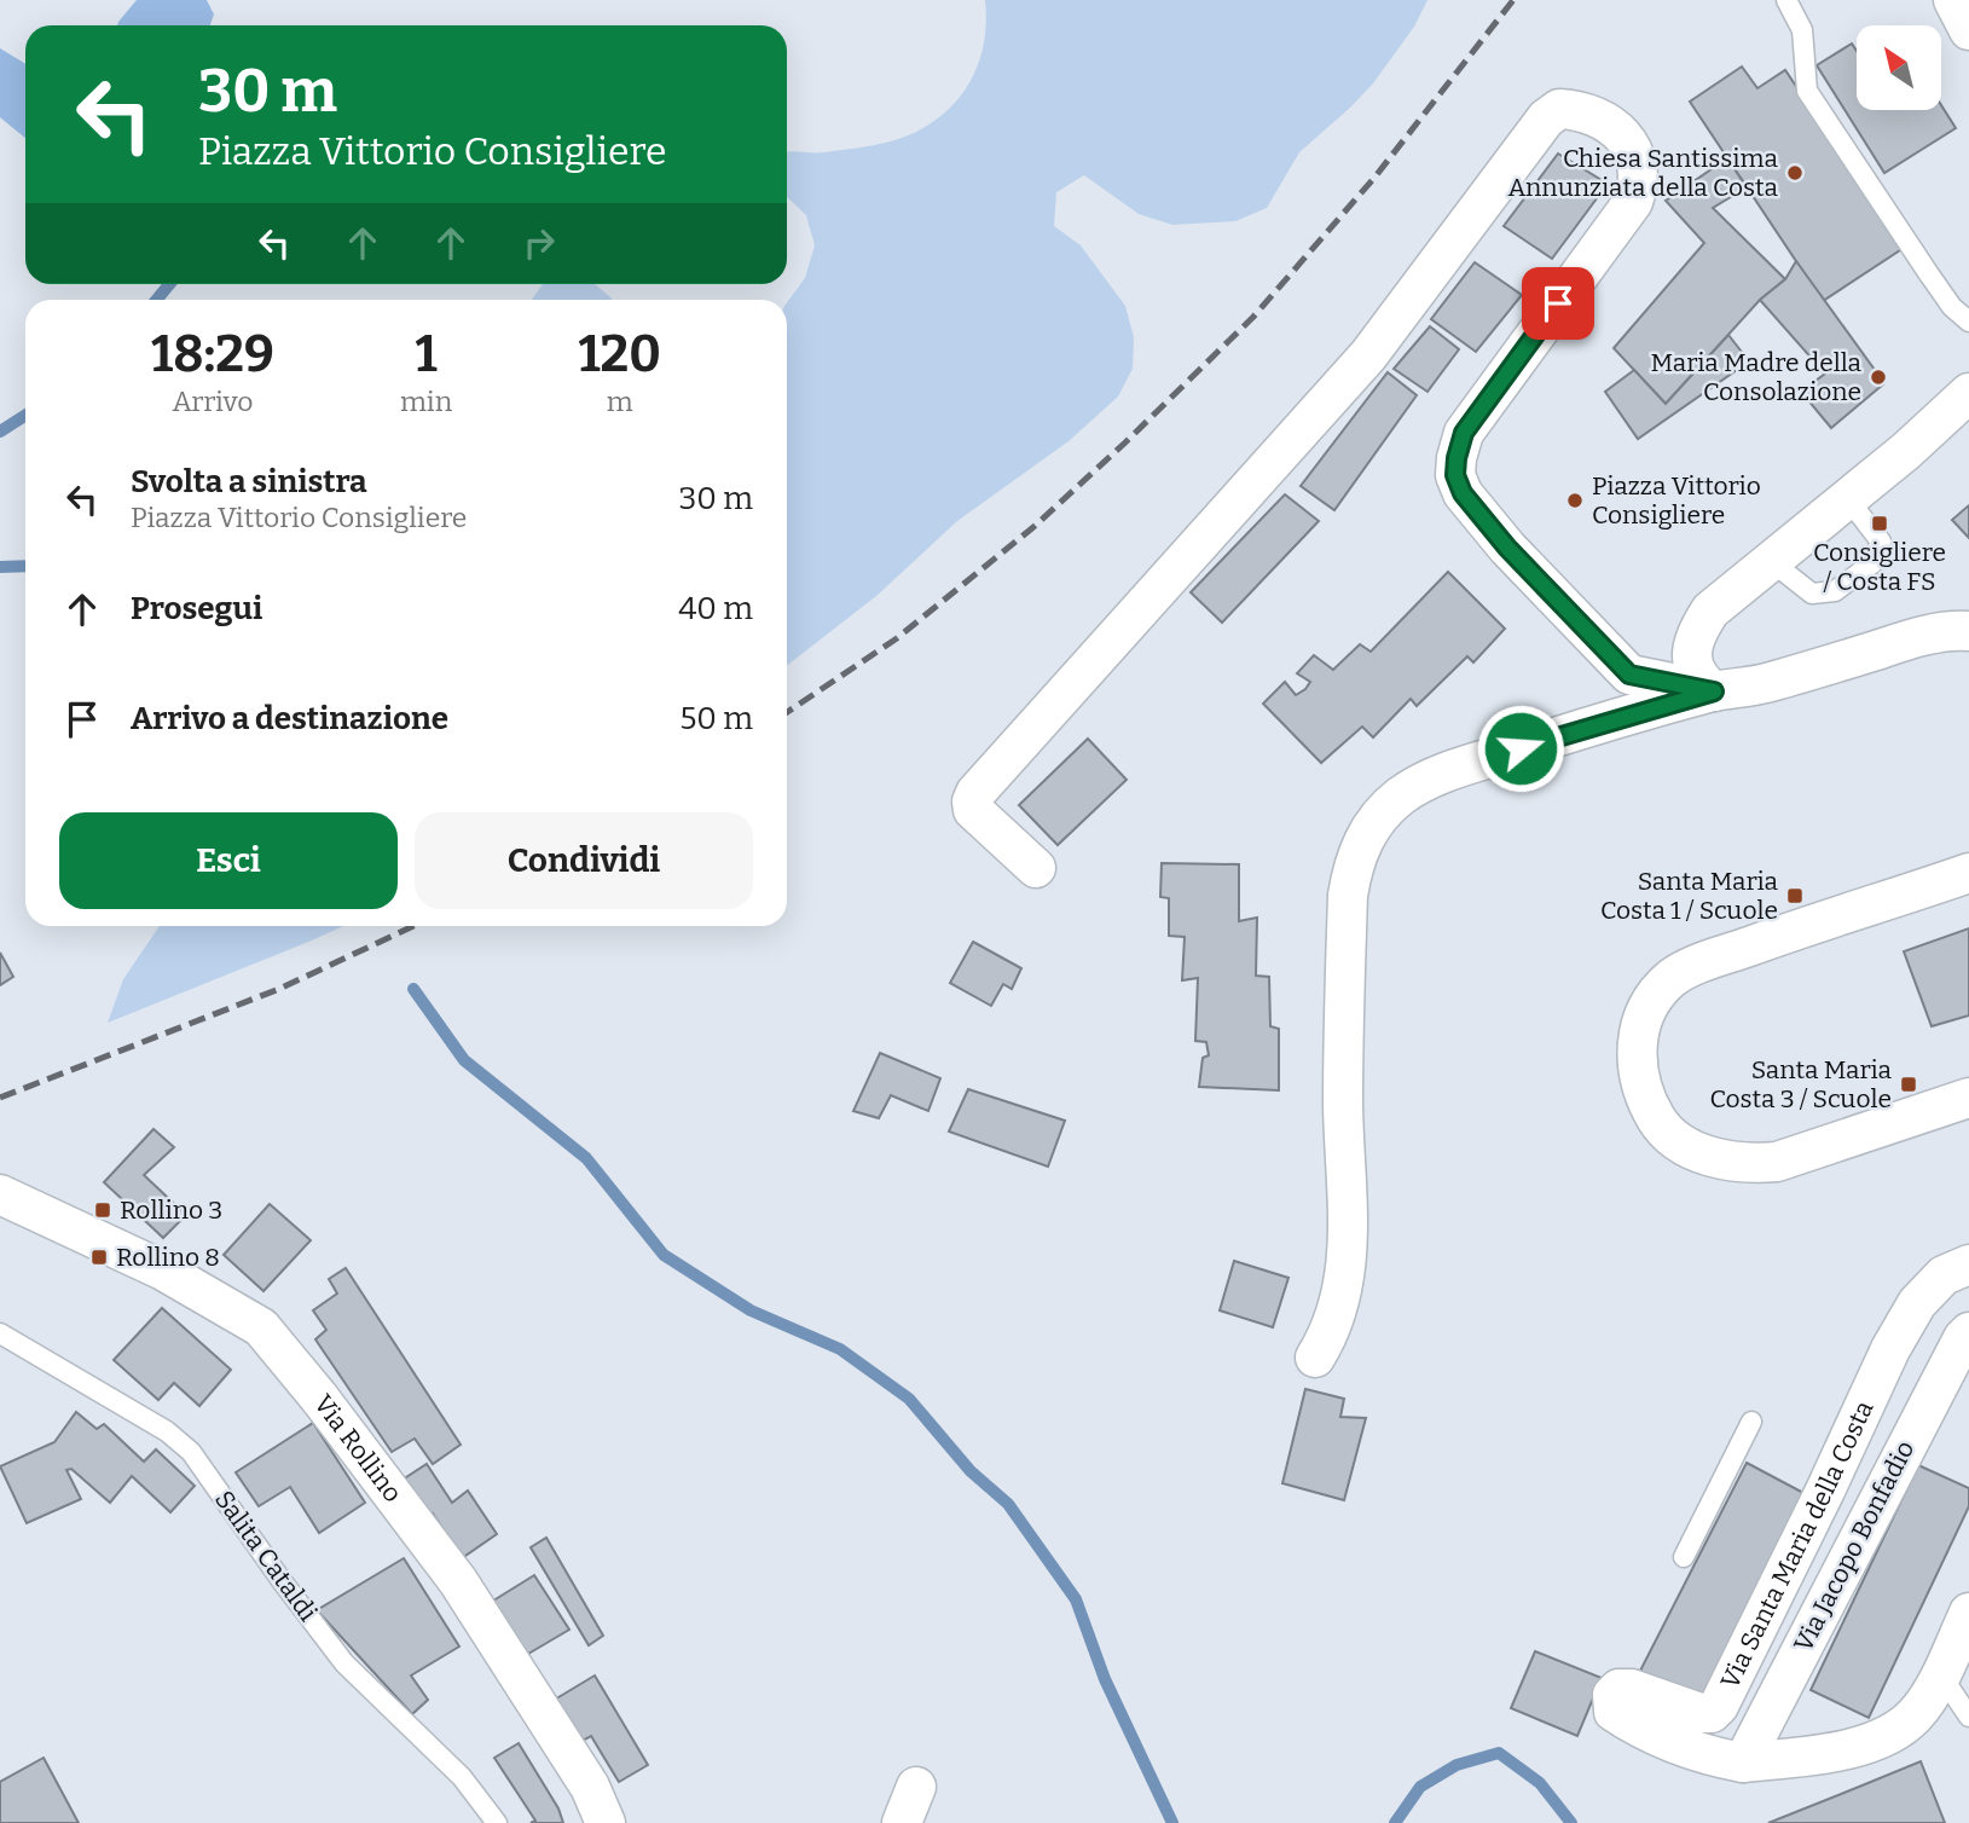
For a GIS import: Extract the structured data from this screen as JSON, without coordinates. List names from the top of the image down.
{
  "streets": {
    "street": ["Via Rollino", "Via Santa Maria della Costa", "Via Jacopo Bonfadio"],
    "lane": ["Salita Cataldi"]
  },
  "crossings": [
    ["Via Santa Maria della Costa", "Via Jacopo Bonfadio"]
  ],
  "places": {
    "other": ["Chiesa Santissima Annunziata della Costa", "Maria Madre della Consolazione", "Piazza Vittorio Consigliere"],
    "transit": [
      "Consigliere / Costa FS",
      "Santa Maria Costa 1 / Scuole",
      "Santa Maria Costa 3 / Scuole",
      "Rollino 3",
      "Rollino 8"
    ]
  },
  "north": "top left",
  "page": {
    "turn": ["30 m", "Piazza Vittorio Consigliere"],
    "eta": [
      "18:29",
      "Arrivo",
      "1",
      "min",
      "120",
      "m"
    ],
    "list": [
      {
        "name": "Svolta a sinistra",
        "note": "Piazza Vittorio Consigliere",
        "value": "30 m"
      },
      {
        "name": "Prosegui",
        "value": "40 m"
      },
      {
        "name": "Arrivo a destinazione",
        "value": "50 m"
      }
    ],
    "buttons": ["Esci", "Condividi"]
  }
}
